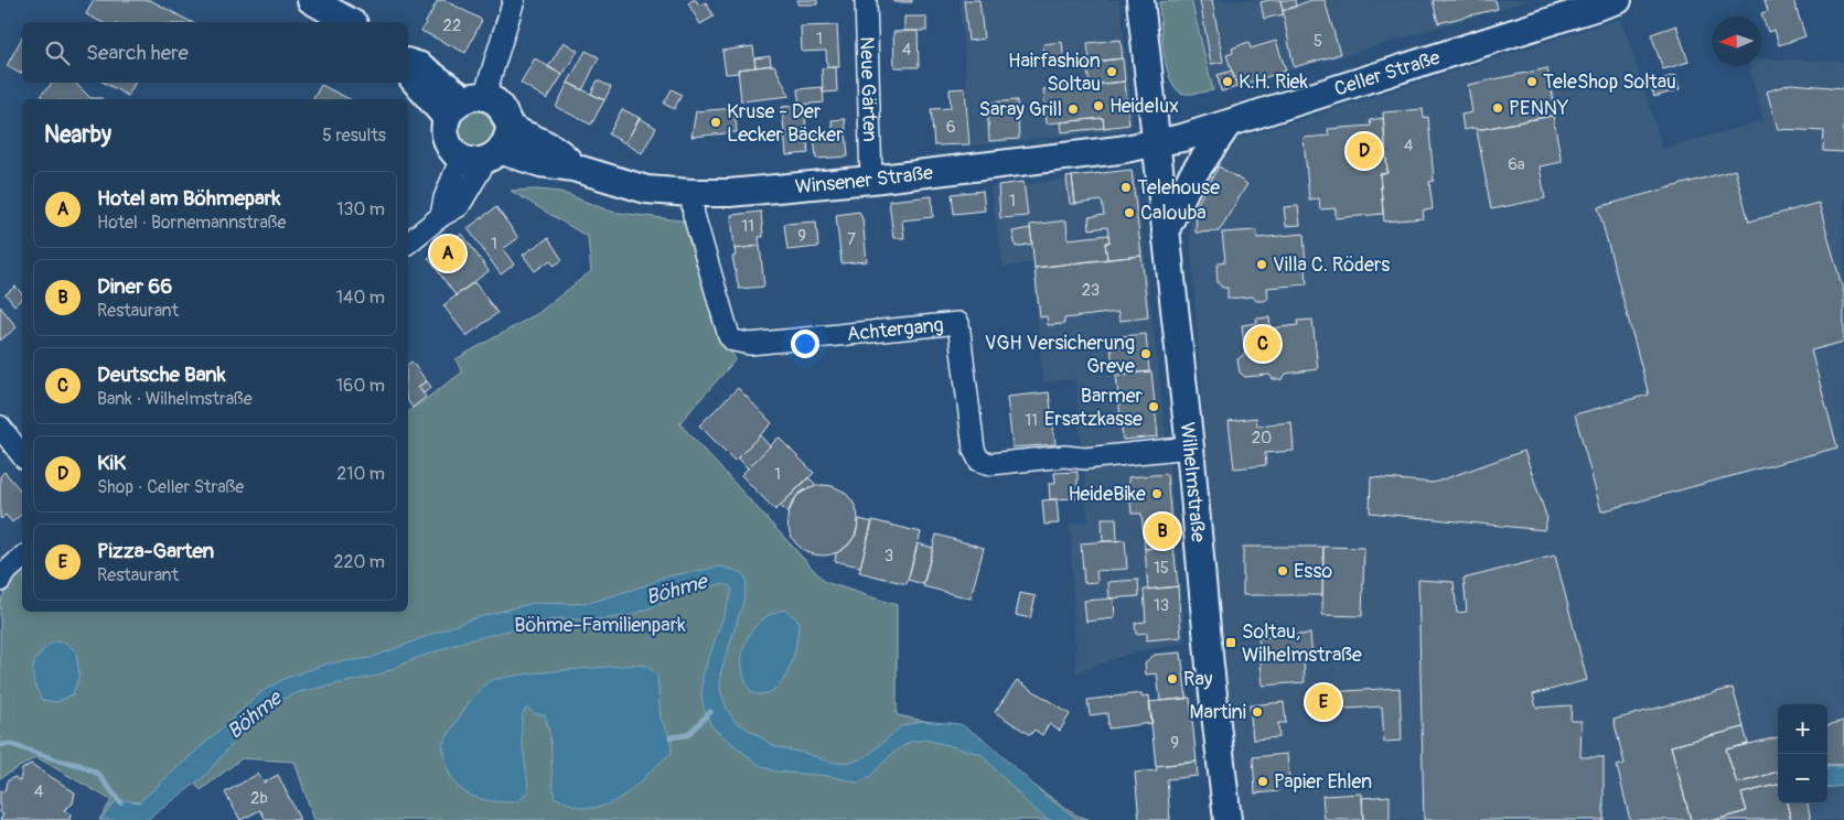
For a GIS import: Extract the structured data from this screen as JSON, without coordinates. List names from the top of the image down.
{
  "streets": {
    "main road": ["Celler Straße", "Winsener Straße", "Wilhelmstraße"],
    "street": ["Neue Gärten", "Achtergang"]
  },
  "crossings": [
    ["Celler Straße", "Winsener Straße"],
    ["Celler Straße", "Wilhelmstraße"],
    ["Neue Gärten", "Winsener Straße"],
    ["Winsener Straße", "Achtergang"],
    ["Winsener Straße", "Wilhelmstraße"],
    ["Achtergang", "Wilhelmstraße"]
  ],
  "water": ["Böhme"],
  "parks": ["Böhme-Familienpark"],
  "places": {
    "other": [
      "Hairfashion Soltau",
      "K.H. Riek",
      "TeleShop Soltau",
      "Heidelux",
      "PENNY",
      "Saray Grill",
      "Kruse - Der Lecker Bäcker",
      "Telehouse",
      "Calouba",
      "Villa C. Röders",
      "VGH Versicherung Greve",
      "Barmer Ersatzkasse",
      "HeideBike",
      "Esso",
      "Ray",
      "Martini",
      "Papier Ehlen"
    ],
    "transit": ["Soltau, Wilhelmstraße"]
  },
  "house_numbers": [
    "22",
    "1",
    "5",
    "4",
    "6",
    "4",
    "6a",
    "1",
    "11",
    "9",
    "7",
    "1",
    "23",
    "11",
    "20",
    "1",
    "3",
    "15",
    "13",
    "9",
    "4",
    "2b"
  ],
  "north": "left",
  "page": {
    "search": "Search here",
    "heading": ["Nearby", "5 results"],
    "pins": [
      "D",
      "A",
      "C",
      "B",
      "E"
    ],
    "list": [
      {
        "mark": "A",
        "name": "Hotel am Böhmepark",
        "note": "Hotel · Bornemannstraße",
        "value": "130 m"
      },
      {
        "mark": "B",
        "name": "Diner 66",
        "note": "Restaurant",
        "value": "140 m"
      },
      {
        "mark": "C",
        "name": "Deutsche Bank",
        "note": "Bank · Wilhelmstraße",
        "value": "160 m"
      },
      {
        "mark": "D",
        "name": "KiK",
        "note": "Shop · Celler Straße",
        "value": "210 m"
      },
      {
        "mark": "E",
        "name": "Pizza-Garten",
        "note": "Restaurant",
        "value": "220 m"
      }
    ],
    "map_buttons": ["+", "−"]
  }
}
